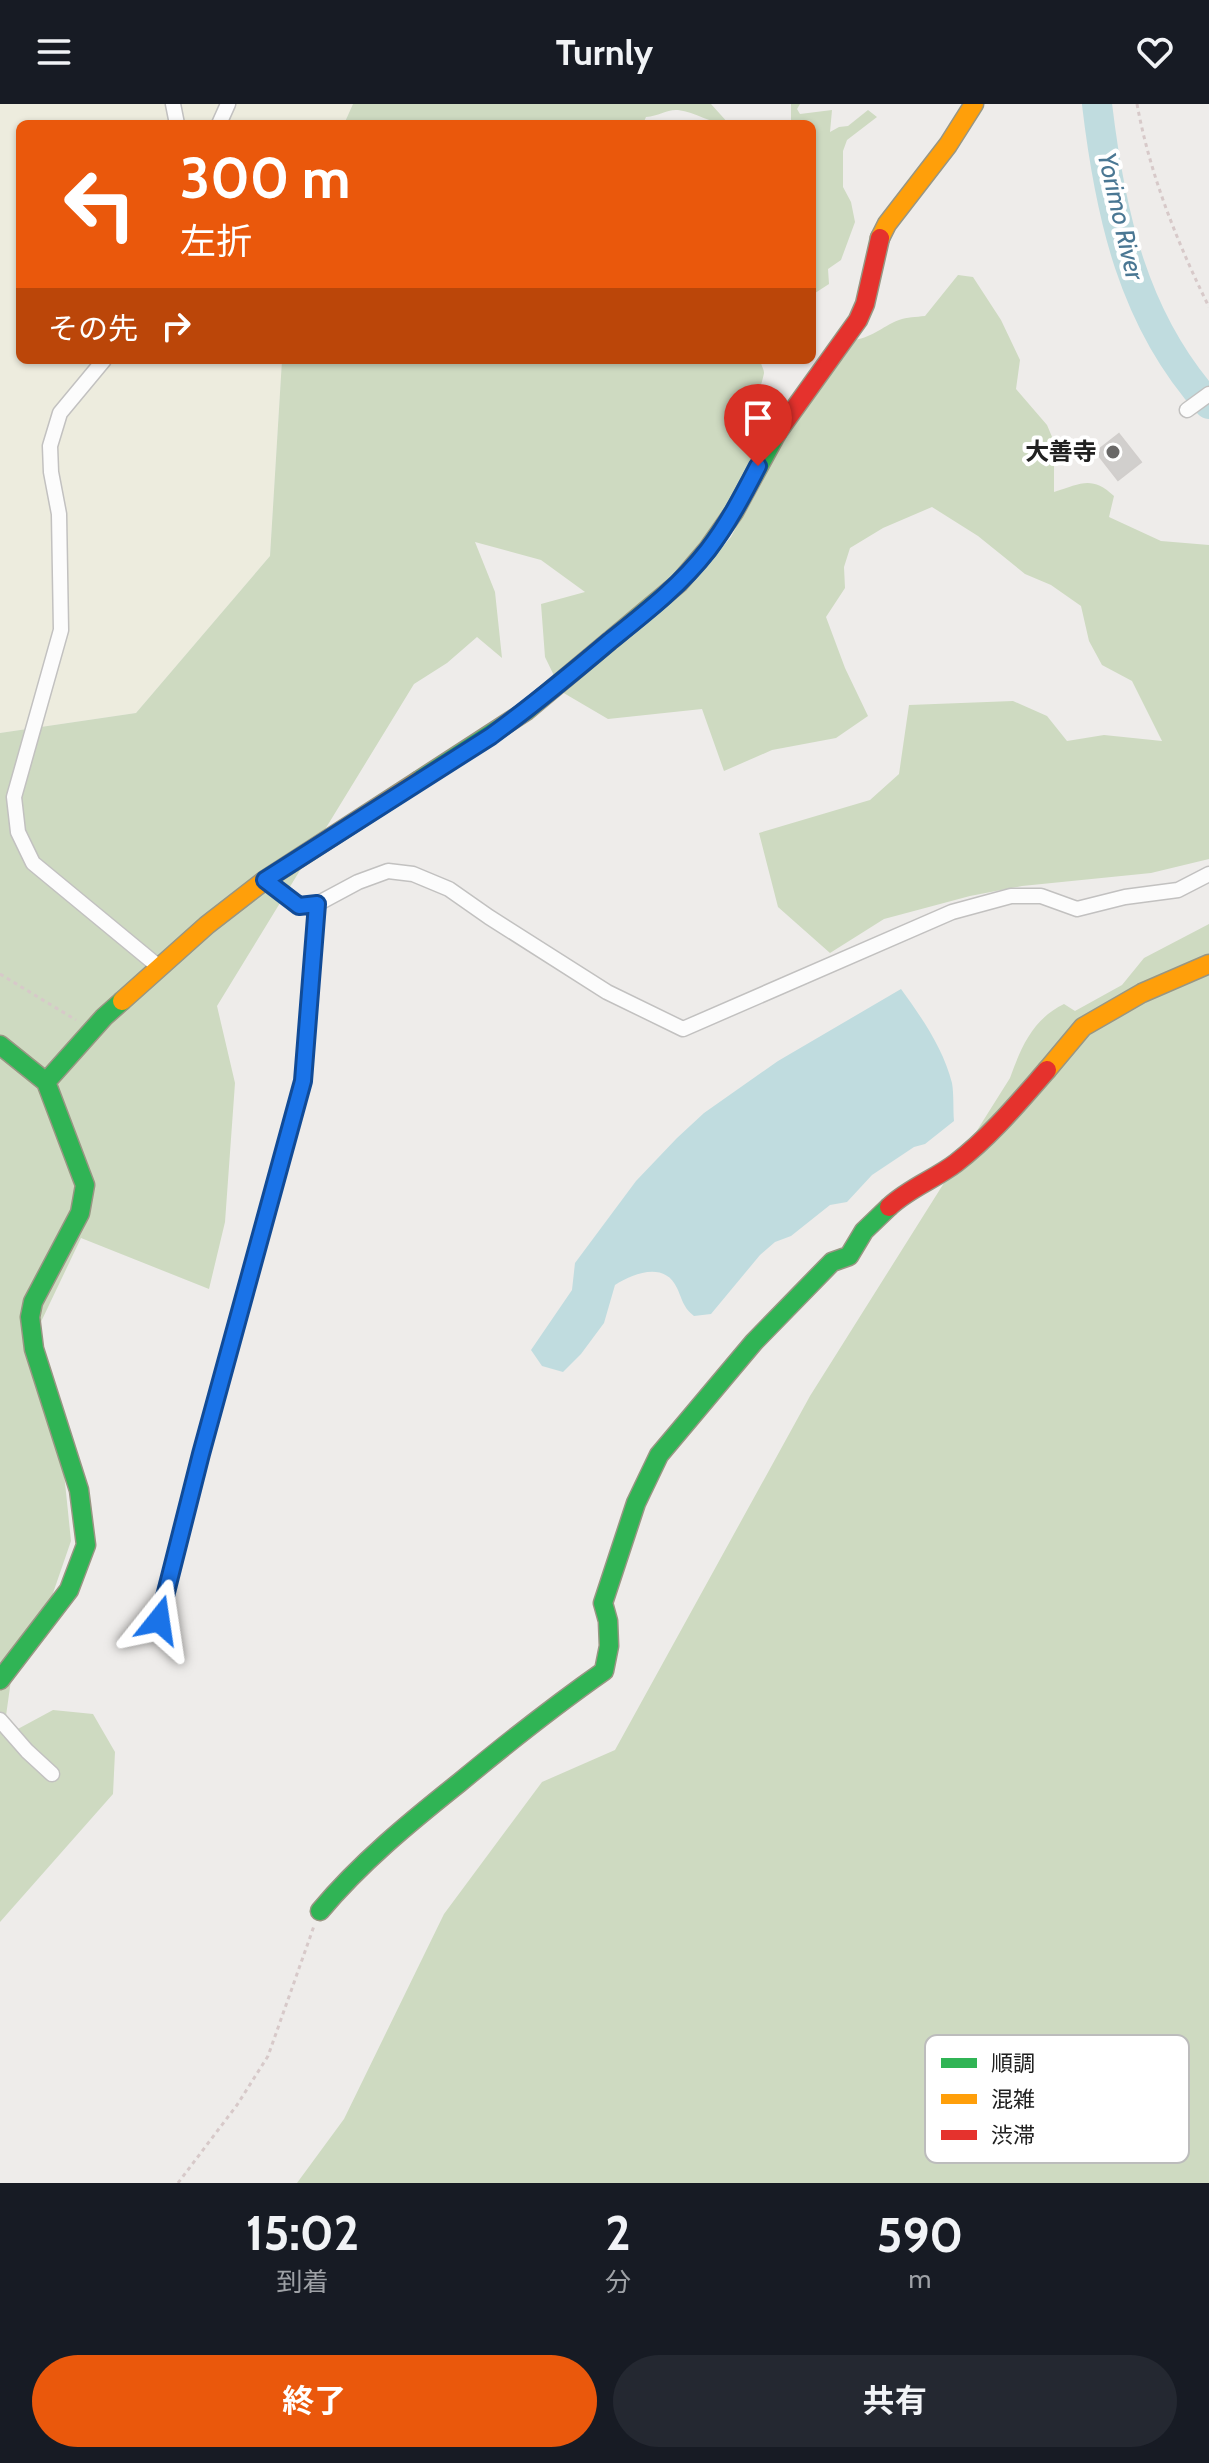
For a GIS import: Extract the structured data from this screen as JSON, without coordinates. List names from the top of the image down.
{
  "water": ["Yorimo River"],
  "places": ["大善寺"],
  "legend": ["順調", "混雑", "渋滞"],
  "page": {
    "header": "Turnly",
    "turn": ["300 m", "左折"],
    "then": "その先",
    "eta": [
      "15:02",
      "到着",
      "2",
      "分",
      "590",
      "m"
    ],
    "buttons": ["終了", "共有"]
  }
}
